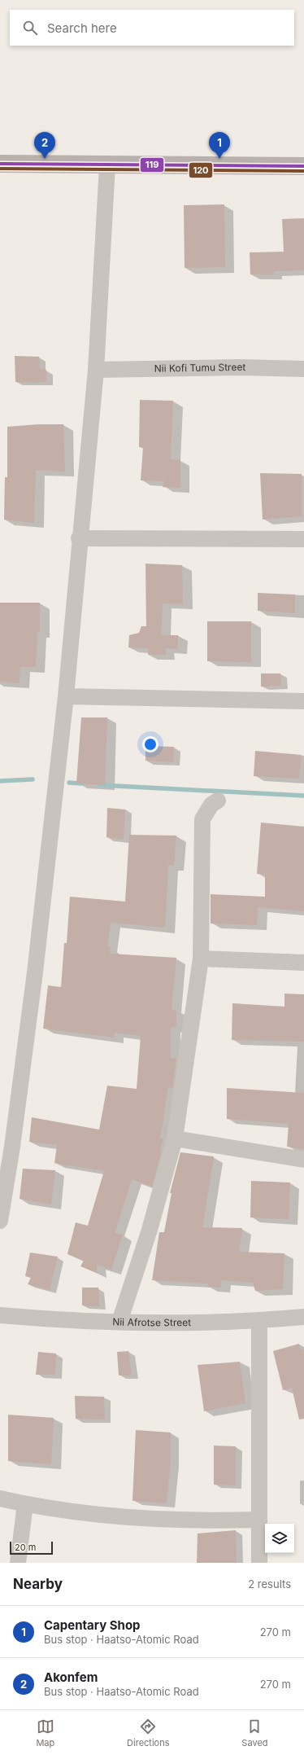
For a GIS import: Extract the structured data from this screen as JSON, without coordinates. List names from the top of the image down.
{
  "streets": {
    "street": ["Nii Kofi Tumu Street", "Nii Afrotse Street"]
  },
  "lines": ["transit line 119", "transit line 120"],
  "scale_bar": "20 m",
  "page": {
    "search": "Search here",
    "pins": ["1", "2"],
    "scale": "20 m",
    "heading": ["Nearby", "2 results"],
    "list": [
      {
        "mark": "1",
        "name": "Capentary Shop",
        "note": "Bus stop · Haatso-Atomic Road",
        "value": "270 m"
      },
      {
        "mark": "2",
        "name": "Akonfem",
        "note": "Bus stop · Haatso-Atomic Road",
        "value": "270 m"
      }
    ],
    "nav": ["Map", "Directions", "Saved"]
  }
}
